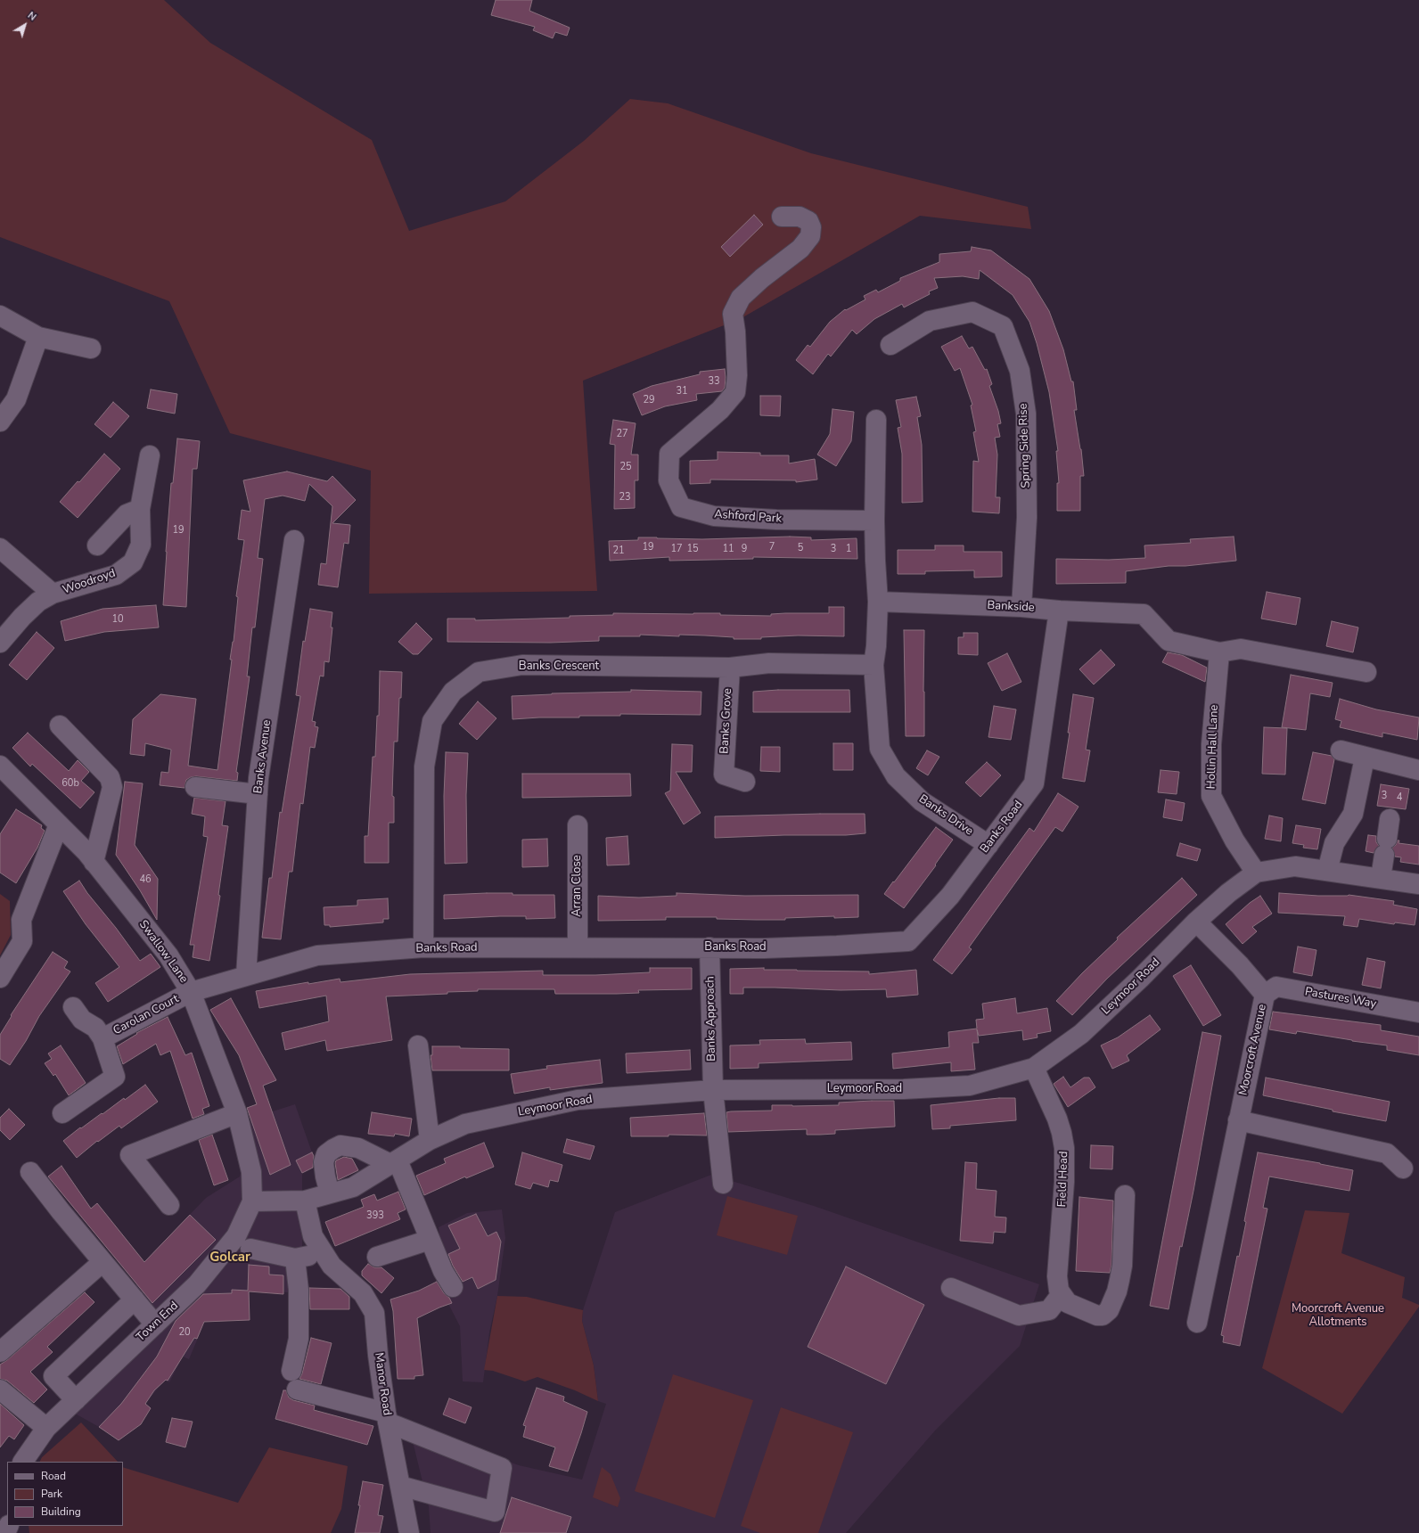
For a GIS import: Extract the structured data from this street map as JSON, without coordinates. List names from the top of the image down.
{
  "streets": {
    "street": [
      "Spring Side Rise",
      "Ashford Park",
      "Woodroyd",
      "Bankside",
      "Banks Crescent",
      "Banks Grove",
      "Hollin Hall Lane",
      "Banks Avenue",
      "Banks Drive",
      "Banks Road",
      "Arran Close",
      "Swallow Lane",
      "Leymoor Road",
      "Pastures Way",
      "Carolan Court",
      "Banks Approach",
      "Moorcroft Avenue",
      "Field Head",
      "Town End",
      "Manor Road"
    ]
  },
  "crossings": [
    ["Spring Side Rise", "Bankside"],
    ["Bankside", "Hollin Hall Lane"],
    ["Bankside", "Banks Road"],
    ["Banks Crescent", "Banks Grove"],
    ["Banks Crescent", "Banks Drive"],
    ["Banks Crescent", "Banks Road"],
    ["Hollin Hall Lane", "Leymoor Road"],
    ["Banks Avenue", "Banks Road"],
    ["Banks Drive", "Banks Road"],
    ["Banks Road", "Arran Close"],
    ["Banks Road", "Swallow Lane"],
    ["Banks Road", "Carolan Court"],
    ["Banks Road", "Banks Approach"],
    ["Swallow Lane", "Leymoor Road"],
    ["Swallow Lane", "Carolan Court"],
    ["Swallow Lane", "Town End"],
    ["Leymoor Road", "Banks Approach"],
    ["Leymoor Road", "Moorcroft Avenue"],
    ["Leymoor Road", "Field Head"],
    ["Leymoor Road", "Town End"],
    ["Leymoor Road", "Manor Road"],
    ["Pastures Way", "Moorcroft Avenue"]
  ],
  "districts": ["Golcar"],
  "parks": ["Moorcroft Avenue Allotments"],
  "house_numbers": [
    "33",
    "31",
    "29",
    "27",
    "25",
    "23",
    "19",
    "19",
    "7",
    "5",
    "17",
    "15",
    "11",
    "9",
    "3",
    "1",
    "21",
    "10",
    "60b",
    "3",
    "4",
    "46",
    "393",
    "20"
  ],
  "legend": ["Road", "Park", "Building"],
  "north": "top right"
}
